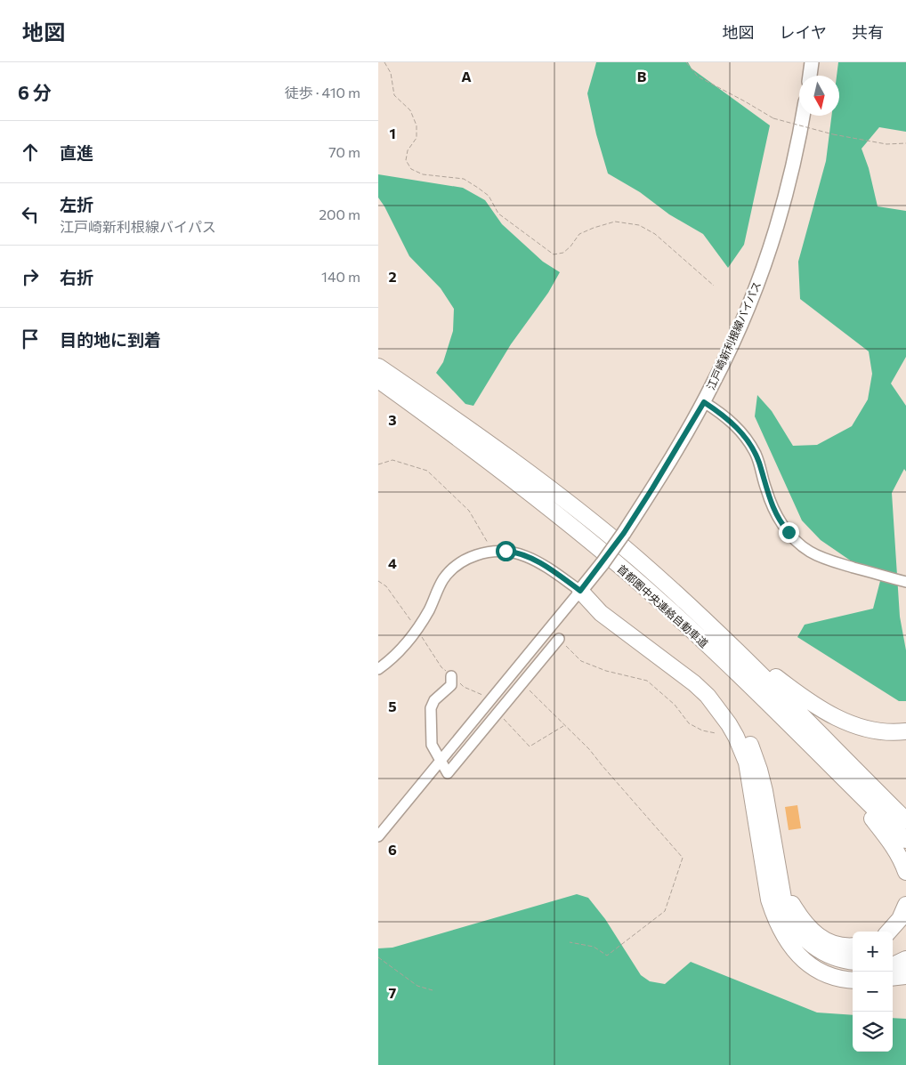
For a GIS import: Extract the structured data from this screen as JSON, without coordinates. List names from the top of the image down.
{
  "streets": {
    "highway": ["首都圏中央連絡自動車道"],
    "main road": ["江戸崎新利根線バイパス"]
  },
  "north": "bottom",
  "page": {
    "header": "地図",
    "nav": ["地図", "レイヤ", "共有"],
    "heading": ["6 分", "徒歩 · 410 m"],
    "list": [
      ["直進", "70 m"],
      ["左折", "江戸崎新利根線バイパス", "200 m"],
      ["右折", "140 m"],
      "目的地に到着"
    ],
    "map_buttons": ["+", "−"]
  },
  "grid": {
    "columns": ["A", "B"],
    "rows": [
      "1",
      "2",
      "3",
      "4",
      "5",
      "6",
      "7"
    ]
  }
}
